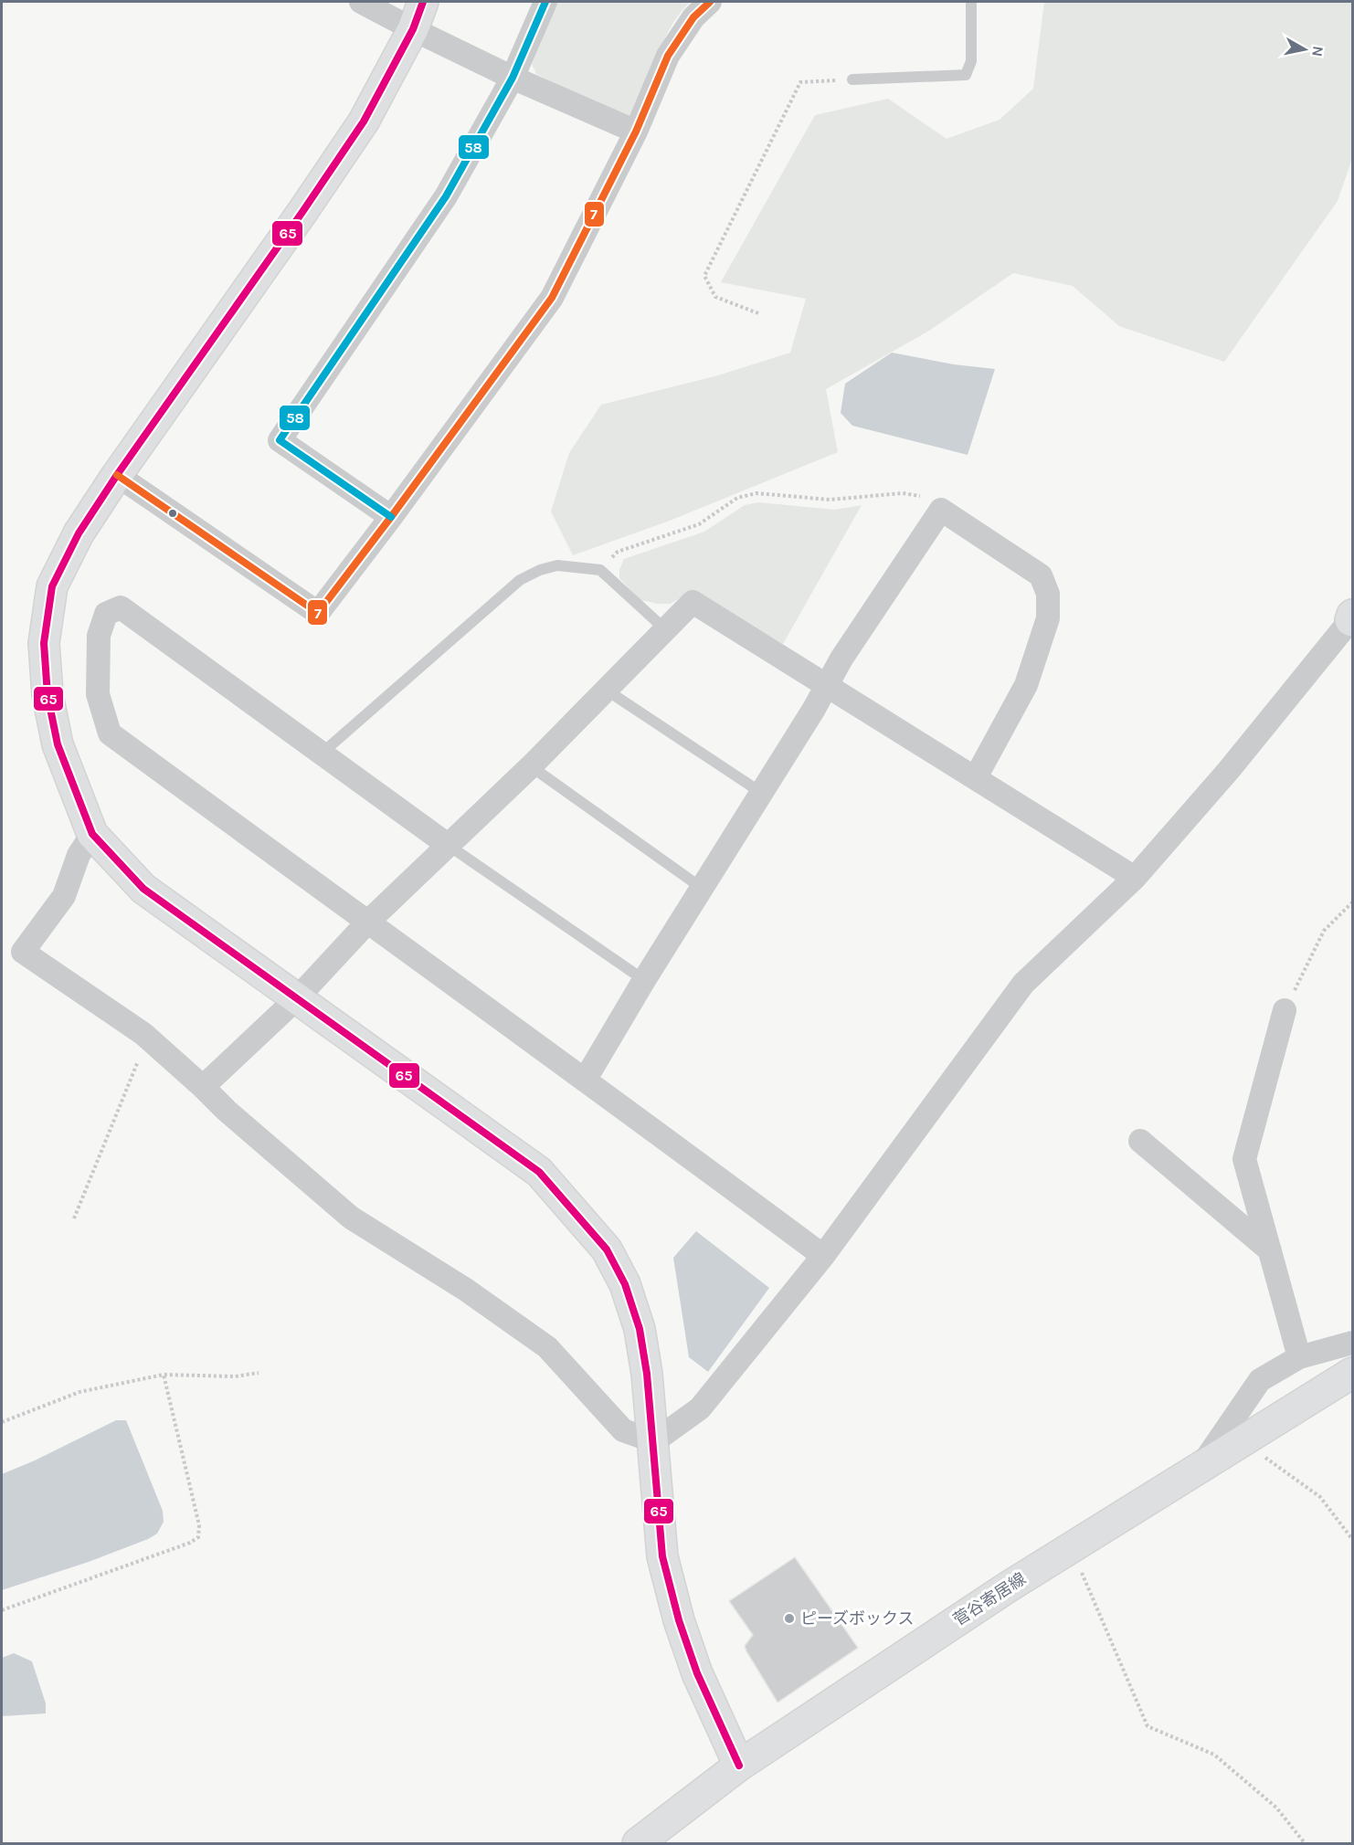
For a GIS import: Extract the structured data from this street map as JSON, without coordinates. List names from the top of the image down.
{
  "streets": {
    "street": ["菅谷寄居線"]
  },
  "places": ["ピーズボックス"],
  "lines": ["transit line 65", "transit line 7", "transit line 58"],
  "north": "right"
}
